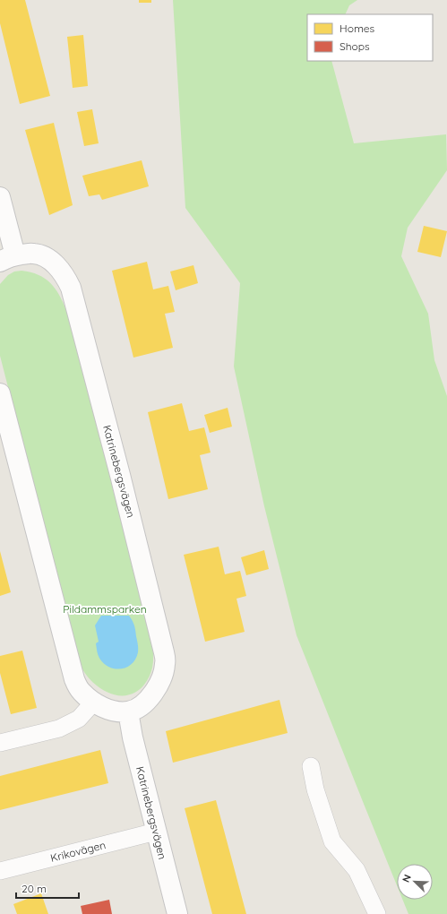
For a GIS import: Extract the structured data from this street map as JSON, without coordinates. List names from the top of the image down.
{
  "streets": {
    "street": ["Katrinebergsvägen", "Krikovägen"]
  },
  "crossings": [
    ["Katrinebergsvägen", "Krikovägen"]
  ],
  "parks": ["Pildammsparken"],
  "legend": ["Homes", "Shops"],
  "scale_bar": "20 m",
  "north": "top left"
}
